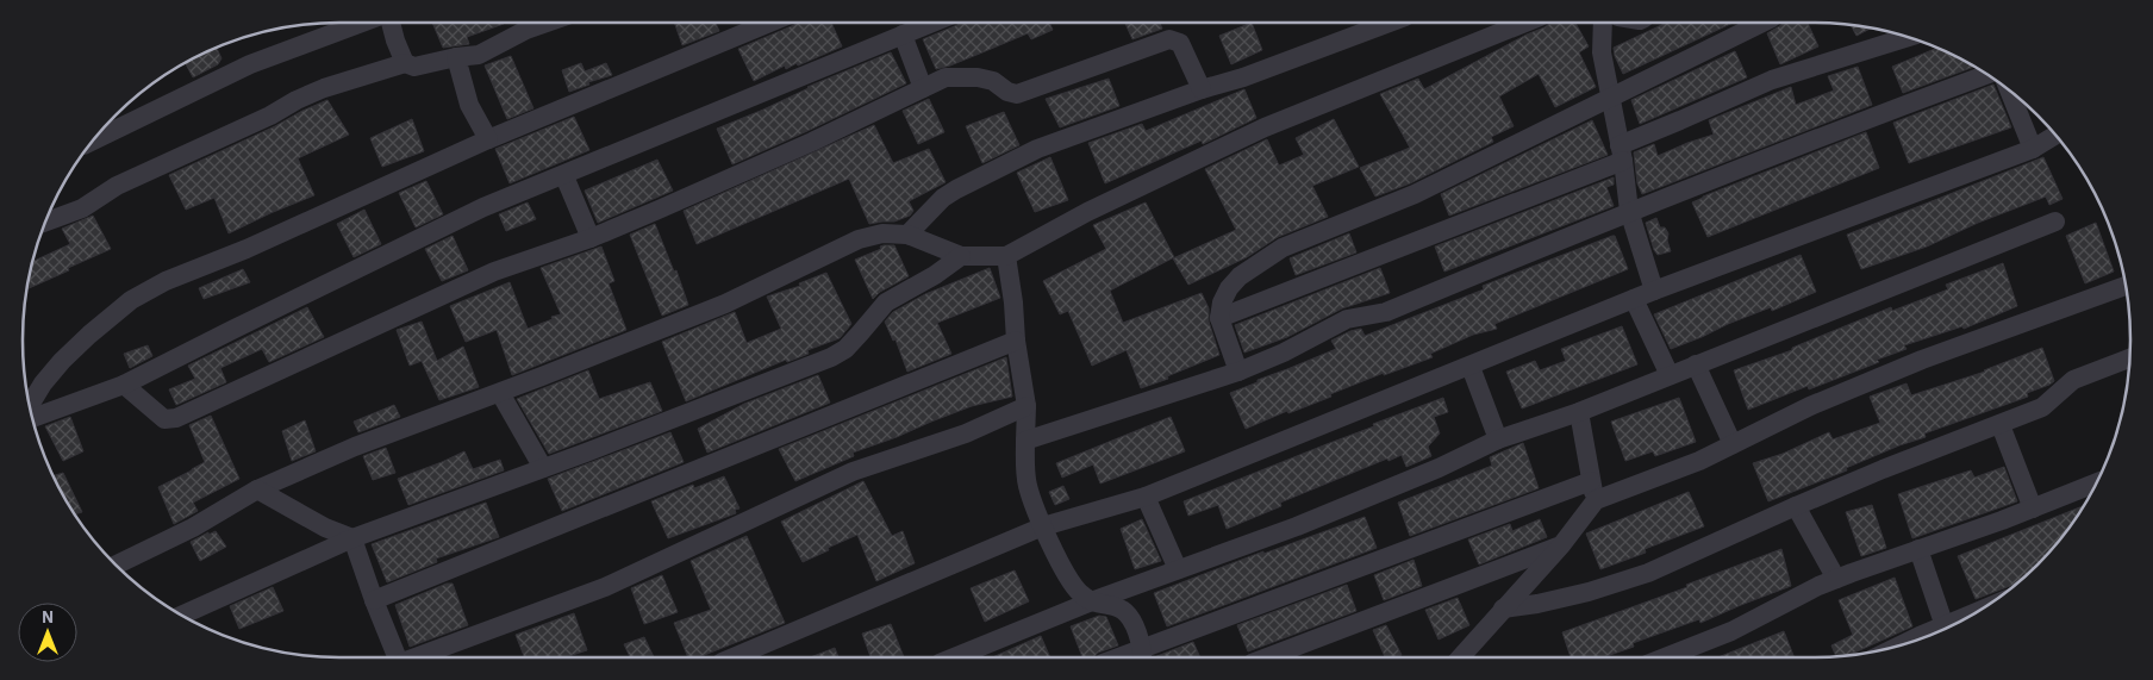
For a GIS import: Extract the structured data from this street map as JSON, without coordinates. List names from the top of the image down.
{
  "north": "top"
}
